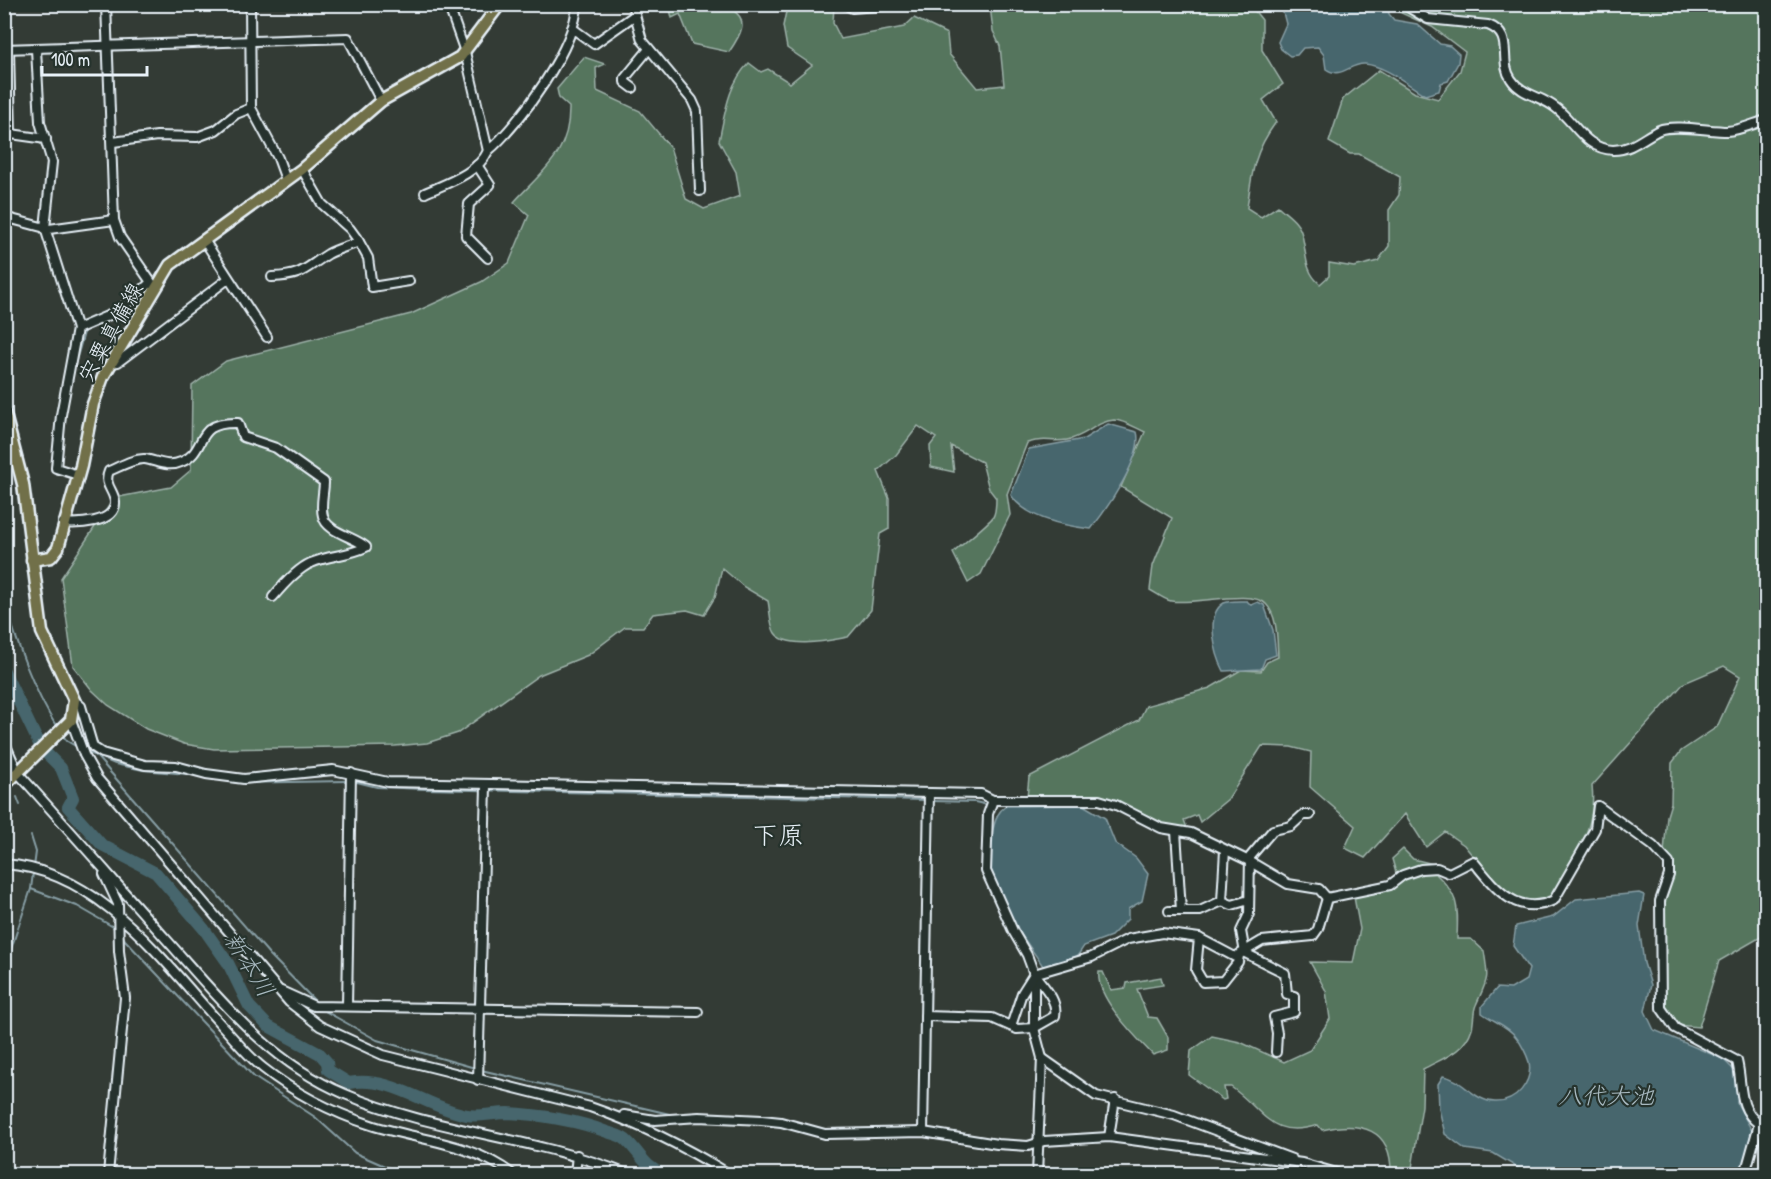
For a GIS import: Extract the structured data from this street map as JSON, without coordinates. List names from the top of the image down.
{
  "streets": {
    "main road": ["宍粟真備線"]
  },
  "districts": ["下原"],
  "water": ["新本川", "八代大池"],
  "scale_bar": "100 m"
}
